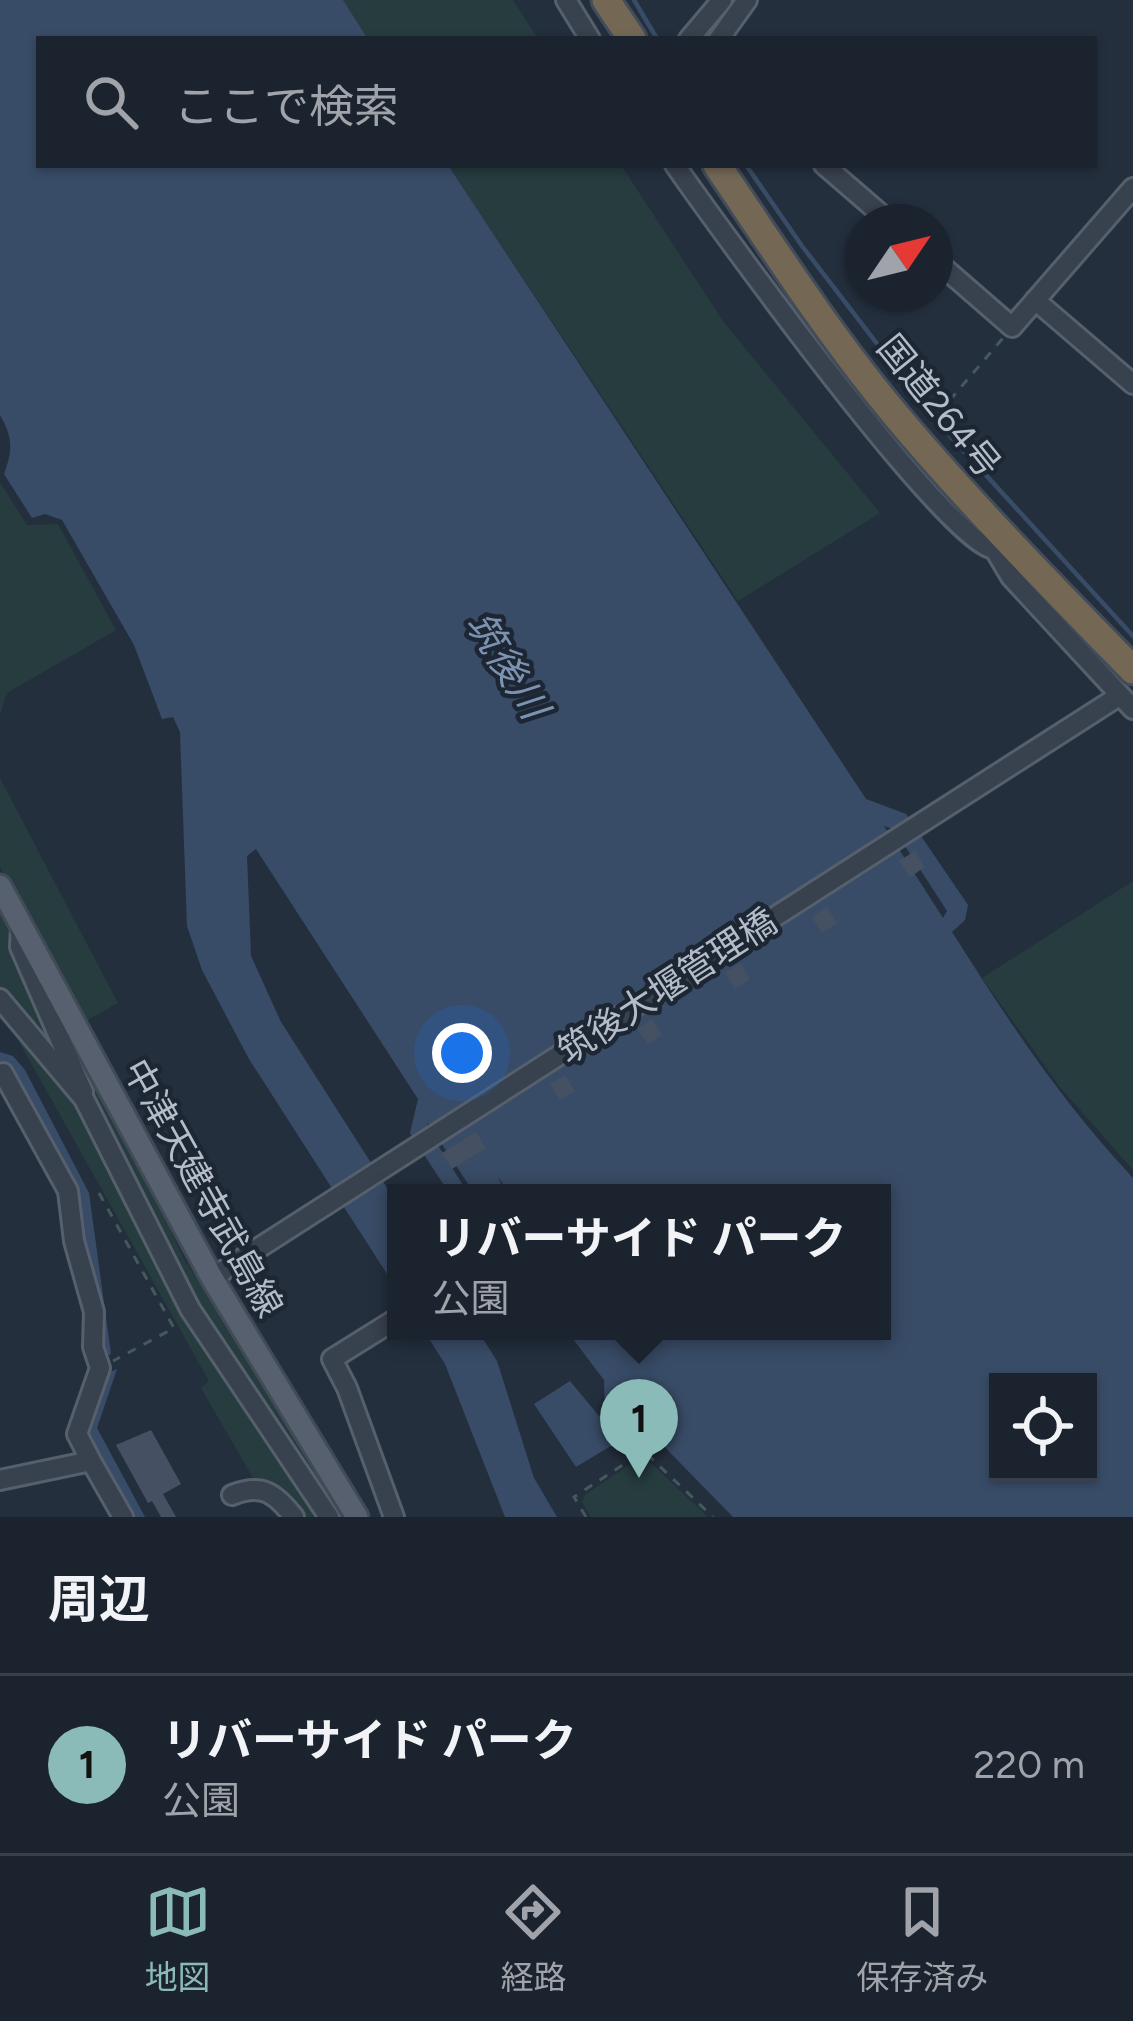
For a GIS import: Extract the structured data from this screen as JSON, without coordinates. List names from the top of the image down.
{
  "streets": {
    "highway": ["国道264号"],
    "main road": ["中津天建寺武島線"],
    "street": ["筑後大堰管理橋"]
  },
  "crossings": [
    ["筑後大堰管理橋", "中津天建寺武島線"]
  ],
  "water": ["筑後川"],
  "north": "top right",
  "page": {
    "search": "ここで検索",
    "popup": ["リバーサイド パーク", "公園"],
    "pins": "1",
    "heading": "周辺",
    "list": [
      {
        "mark": "1",
        "name": "リバーサイド パーク",
        "note": "公園",
        "value": "220 m"
      }
    ],
    "nav": ["地図", "経路", "保存済み"]
  }
}
